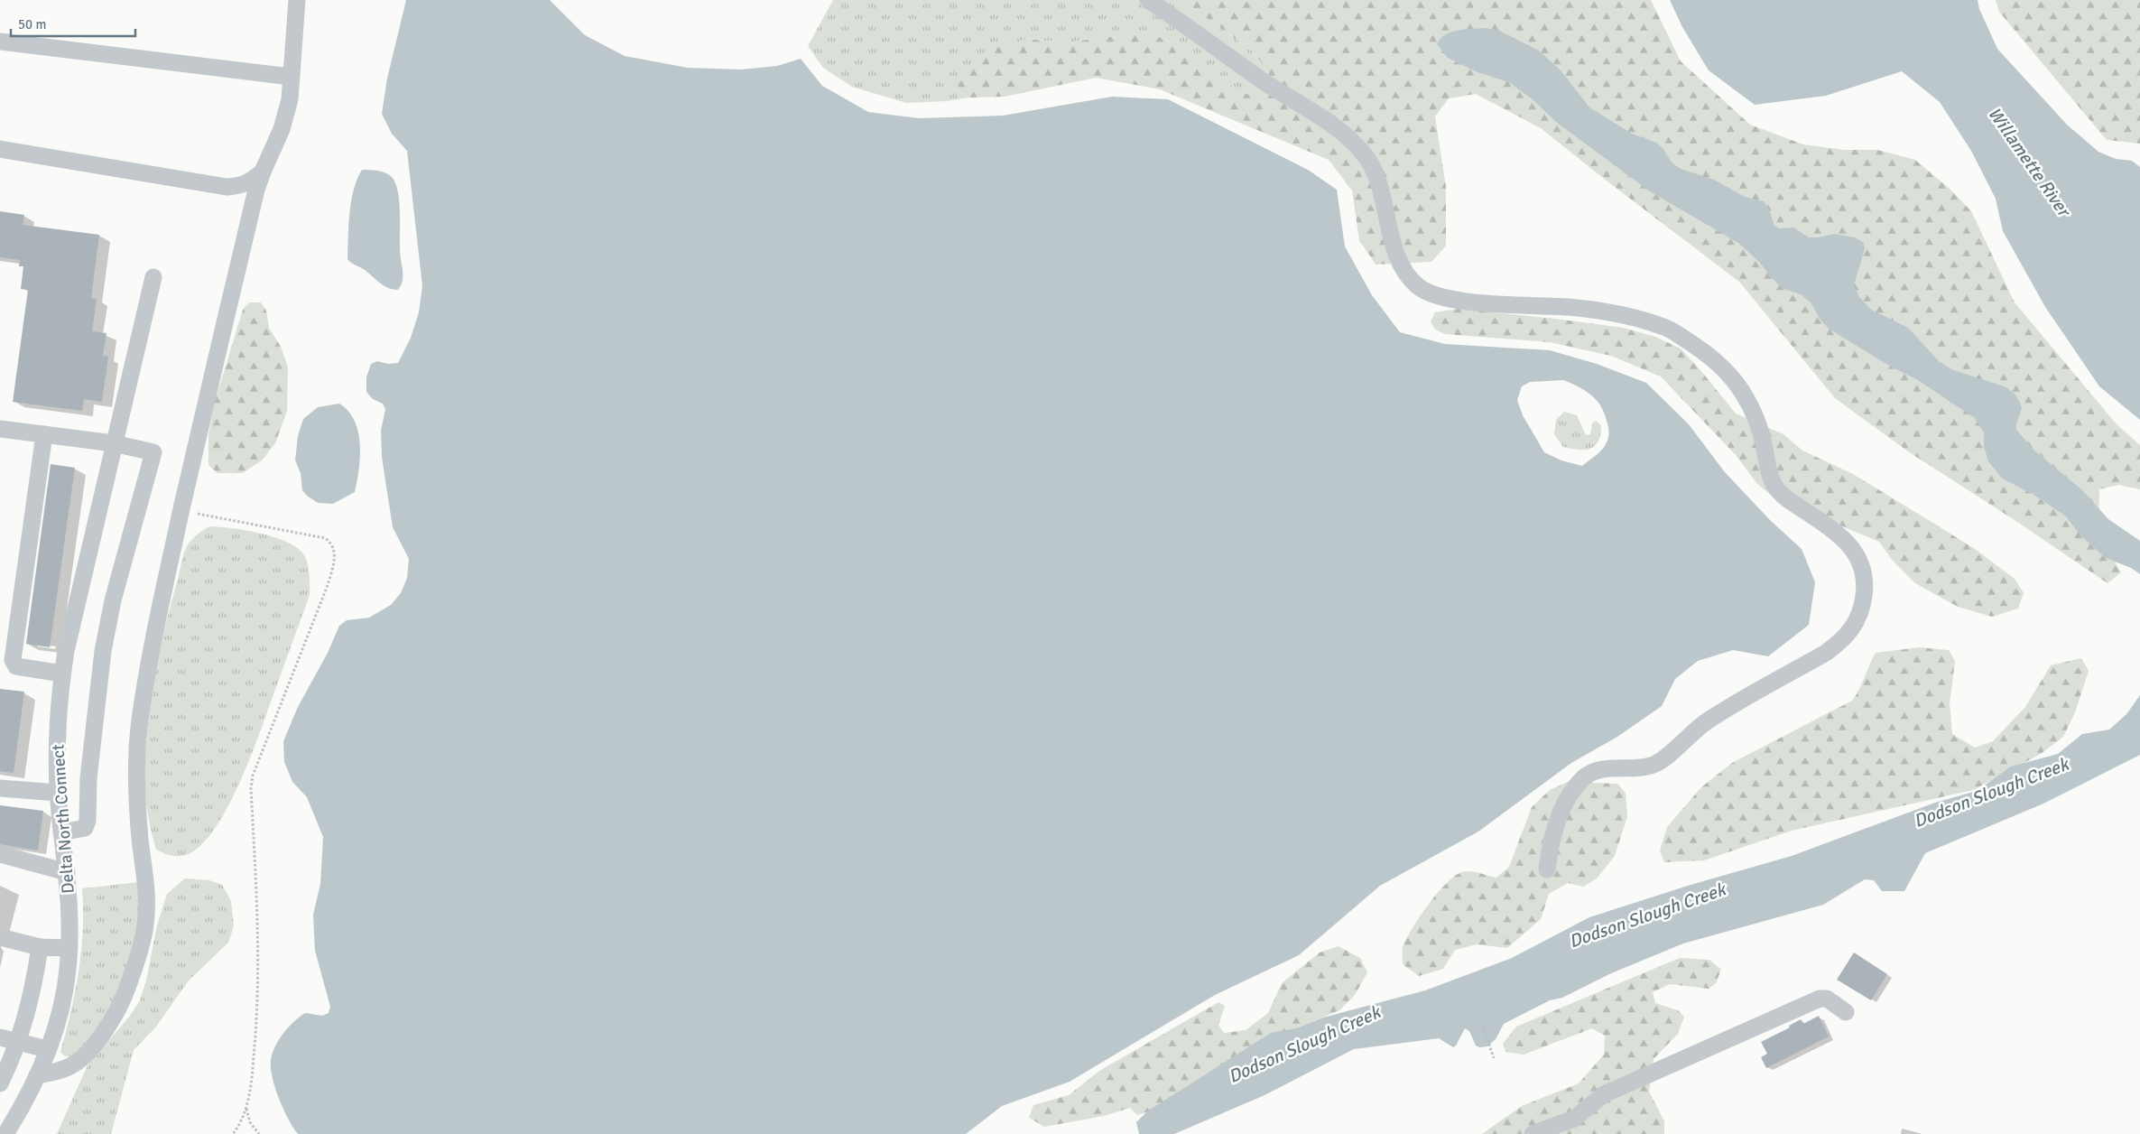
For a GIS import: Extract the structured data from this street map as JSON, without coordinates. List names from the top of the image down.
{
  "streets": {
    "street": ["Delta North Connect"]
  },
  "water": ["Willamette River", "Dodson Slough Creek"],
  "scale_bar": "50 m"
}
